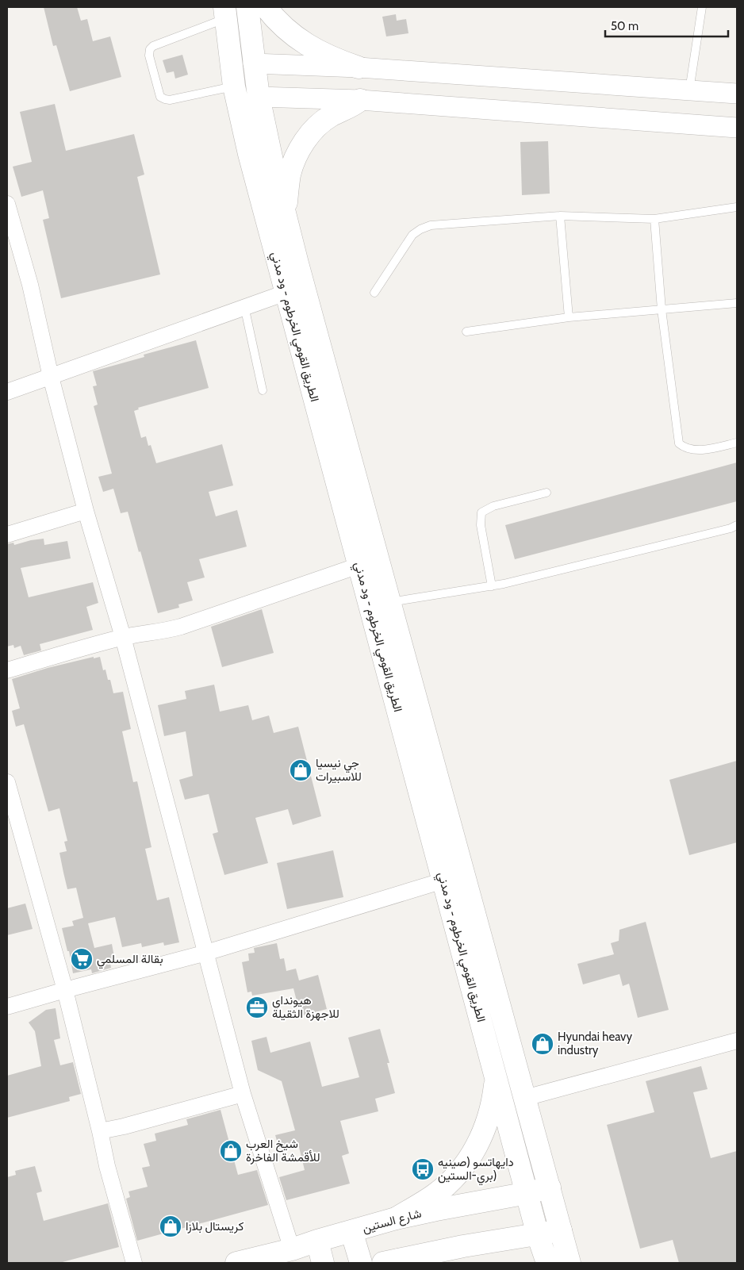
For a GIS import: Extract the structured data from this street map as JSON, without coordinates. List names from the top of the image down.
{
  "streets": {
    "main road": ["الطريق القومي الخرطوم - ود مدني", "شارع الستين"]
  },
  "crossings": [
    ["الطريق القومي الخرطوم - ود مدني", "شارع الستين"]
  ],
  "places": {
    "shop": [
      "جي نيسيا للاسبيرات",
      "Hyundai heavy industry",
      "شيخ العرب للأقمشة الفاخرة",
      "كريستال بلازا"
    ],
    "supermarket": ["بقالة المسلمي"],
    "office": ["هيونداي للاجهزة الثقيلة"],
    "bus stop": ["دايهاتسو (صينيه بري-الستين)"]
  },
  "scale_bar": "50 m"
}
